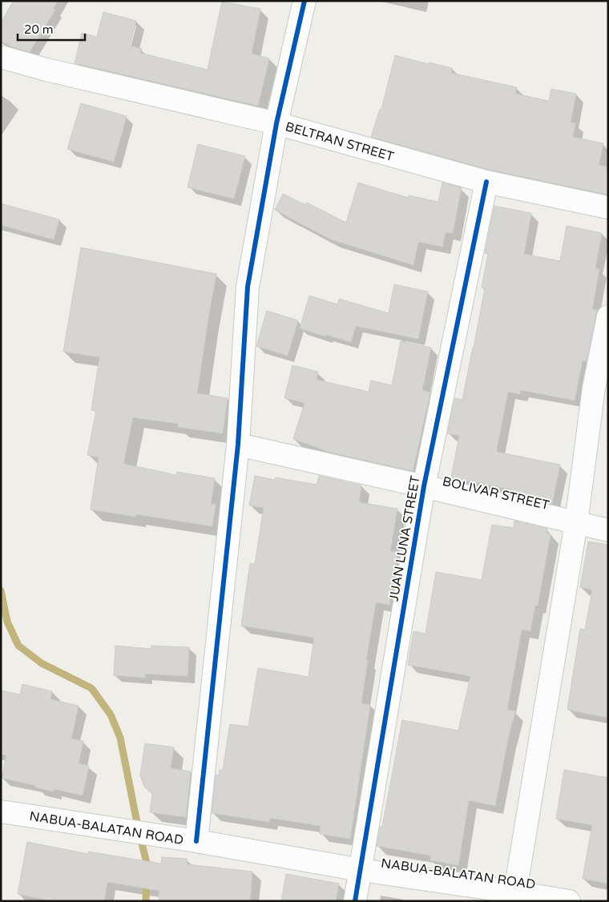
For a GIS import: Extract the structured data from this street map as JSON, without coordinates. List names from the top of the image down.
{
  "streets": {
    "street": [
      "BELTRAN STREET",
      "BOLIVAR STREET",
      "JUAN LUNA STREET",
      "NABUA-BALATAN ROAD"
    ]
  },
  "crossings": [
    ["BELTRAN STREET", "JUAN LUNA STREET"],
    ["BOLIVAR STREET", "JUAN LUNA STREET"],
    ["JUAN LUNA STREET", "NABUA-BALATAN ROAD"]
  ],
  "scale_bar": "20 m"
}
